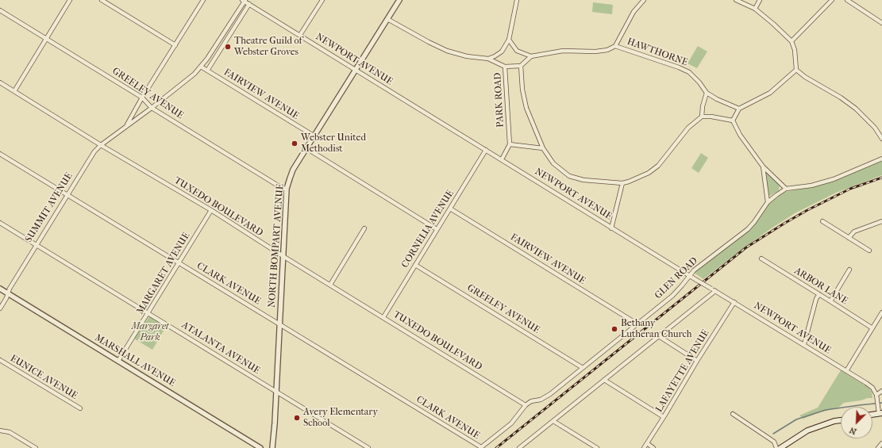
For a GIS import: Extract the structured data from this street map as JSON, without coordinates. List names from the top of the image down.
{
  "streets": {
    "street": [
      "HAWTHORNE",
      "NEWPORT AVENUE",
      "GREELEY AVENUE",
      "FAIRVIEW AVENUE",
      "PARK ROAD",
      "TUXEDO BOULEVARD",
      "SUMMIT AVENUE",
      "CORNELIA AVENUE",
      "NORTH BOMPART AVENUE",
      "MARGARET AVENUE",
      "GLEN ROAD",
      "CLARK AVENUE",
      "ARBOR LANE",
      "ATALANTA AVENUE",
      "MARSHALL AVENUE",
      "LAFAYETTE AVENUE",
      "EUNICE AVENUE"
    ]
  },
  "crossings": [
    ["NEWPORT AVENUE", "SUMMIT AVENUE"],
    ["NEWPORT AVENUE", "CORNELIA AVENUE"],
    ["NEWPORT AVENUE", "NORTH BOMPART AVENUE"],
    ["NEWPORT AVENUE", "GLEN ROAD"],
    ["NEWPORT AVENUE", "LAFAYETTE AVENUE"],
    ["GREELEY AVENUE", "SUMMIT AVENUE"],
    ["GREELEY AVENUE", "CORNELIA AVENUE"],
    ["GREELEY AVENUE", "NORTH BOMPART AVENUE"],
    ["GREELEY AVENUE", "GLEN ROAD"],
    ["FAIRVIEW AVENUE", "SUMMIT AVENUE"],
    ["FAIRVIEW AVENUE", "CORNELIA AVENUE"],
    ["FAIRVIEW AVENUE", "NORTH BOMPART AVENUE"],
    ["FAIRVIEW AVENUE", "GLEN ROAD"],
    ["TUXEDO BOULEVARD", "SUMMIT AVENUE"],
    ["TUXEDO BOULEVARD", "CORNELIA AVENUE"],
    ["TUXEDO BOULEVARD", "NORTH BOMPART AVENUE"],
    ["TUXEDO BOULEVARD", "MARGARET AVENUE"],
    ["TUXEDO BOULEVARD", "GLEN ROAD"],
    ["SUMMIT AVENUE", "CLARK AVENUE"],
    ["SUMMIT AVENUE", "ATALANTA AVENUE"],
    ["SUMMIT AVENUE", "MARSHALL AVENUE"],
    ["NORTH BOMPART AVENUE", "CLARK AVENUE"],
    ["NORTH BOMPART AVENUE", "ATALANTA AVENUE"],
    ["MARGARET AVENUE", "CLARK AVENUE"],
    ["MARGARET AVENUE", "ATALANTA AVENUE"],
    ["MARGARET AVENUE", "MARSHALL AVENUE"]
  ],
  "parks": ["Margaret Park"],
  "places": [
    "Theatre Guild of Webster Groves",
    "Webster United Methodist",
    "Bethany Lutheran Church",
    "Avery Elementary School"
  ],
  "north": "bottom left"
}
